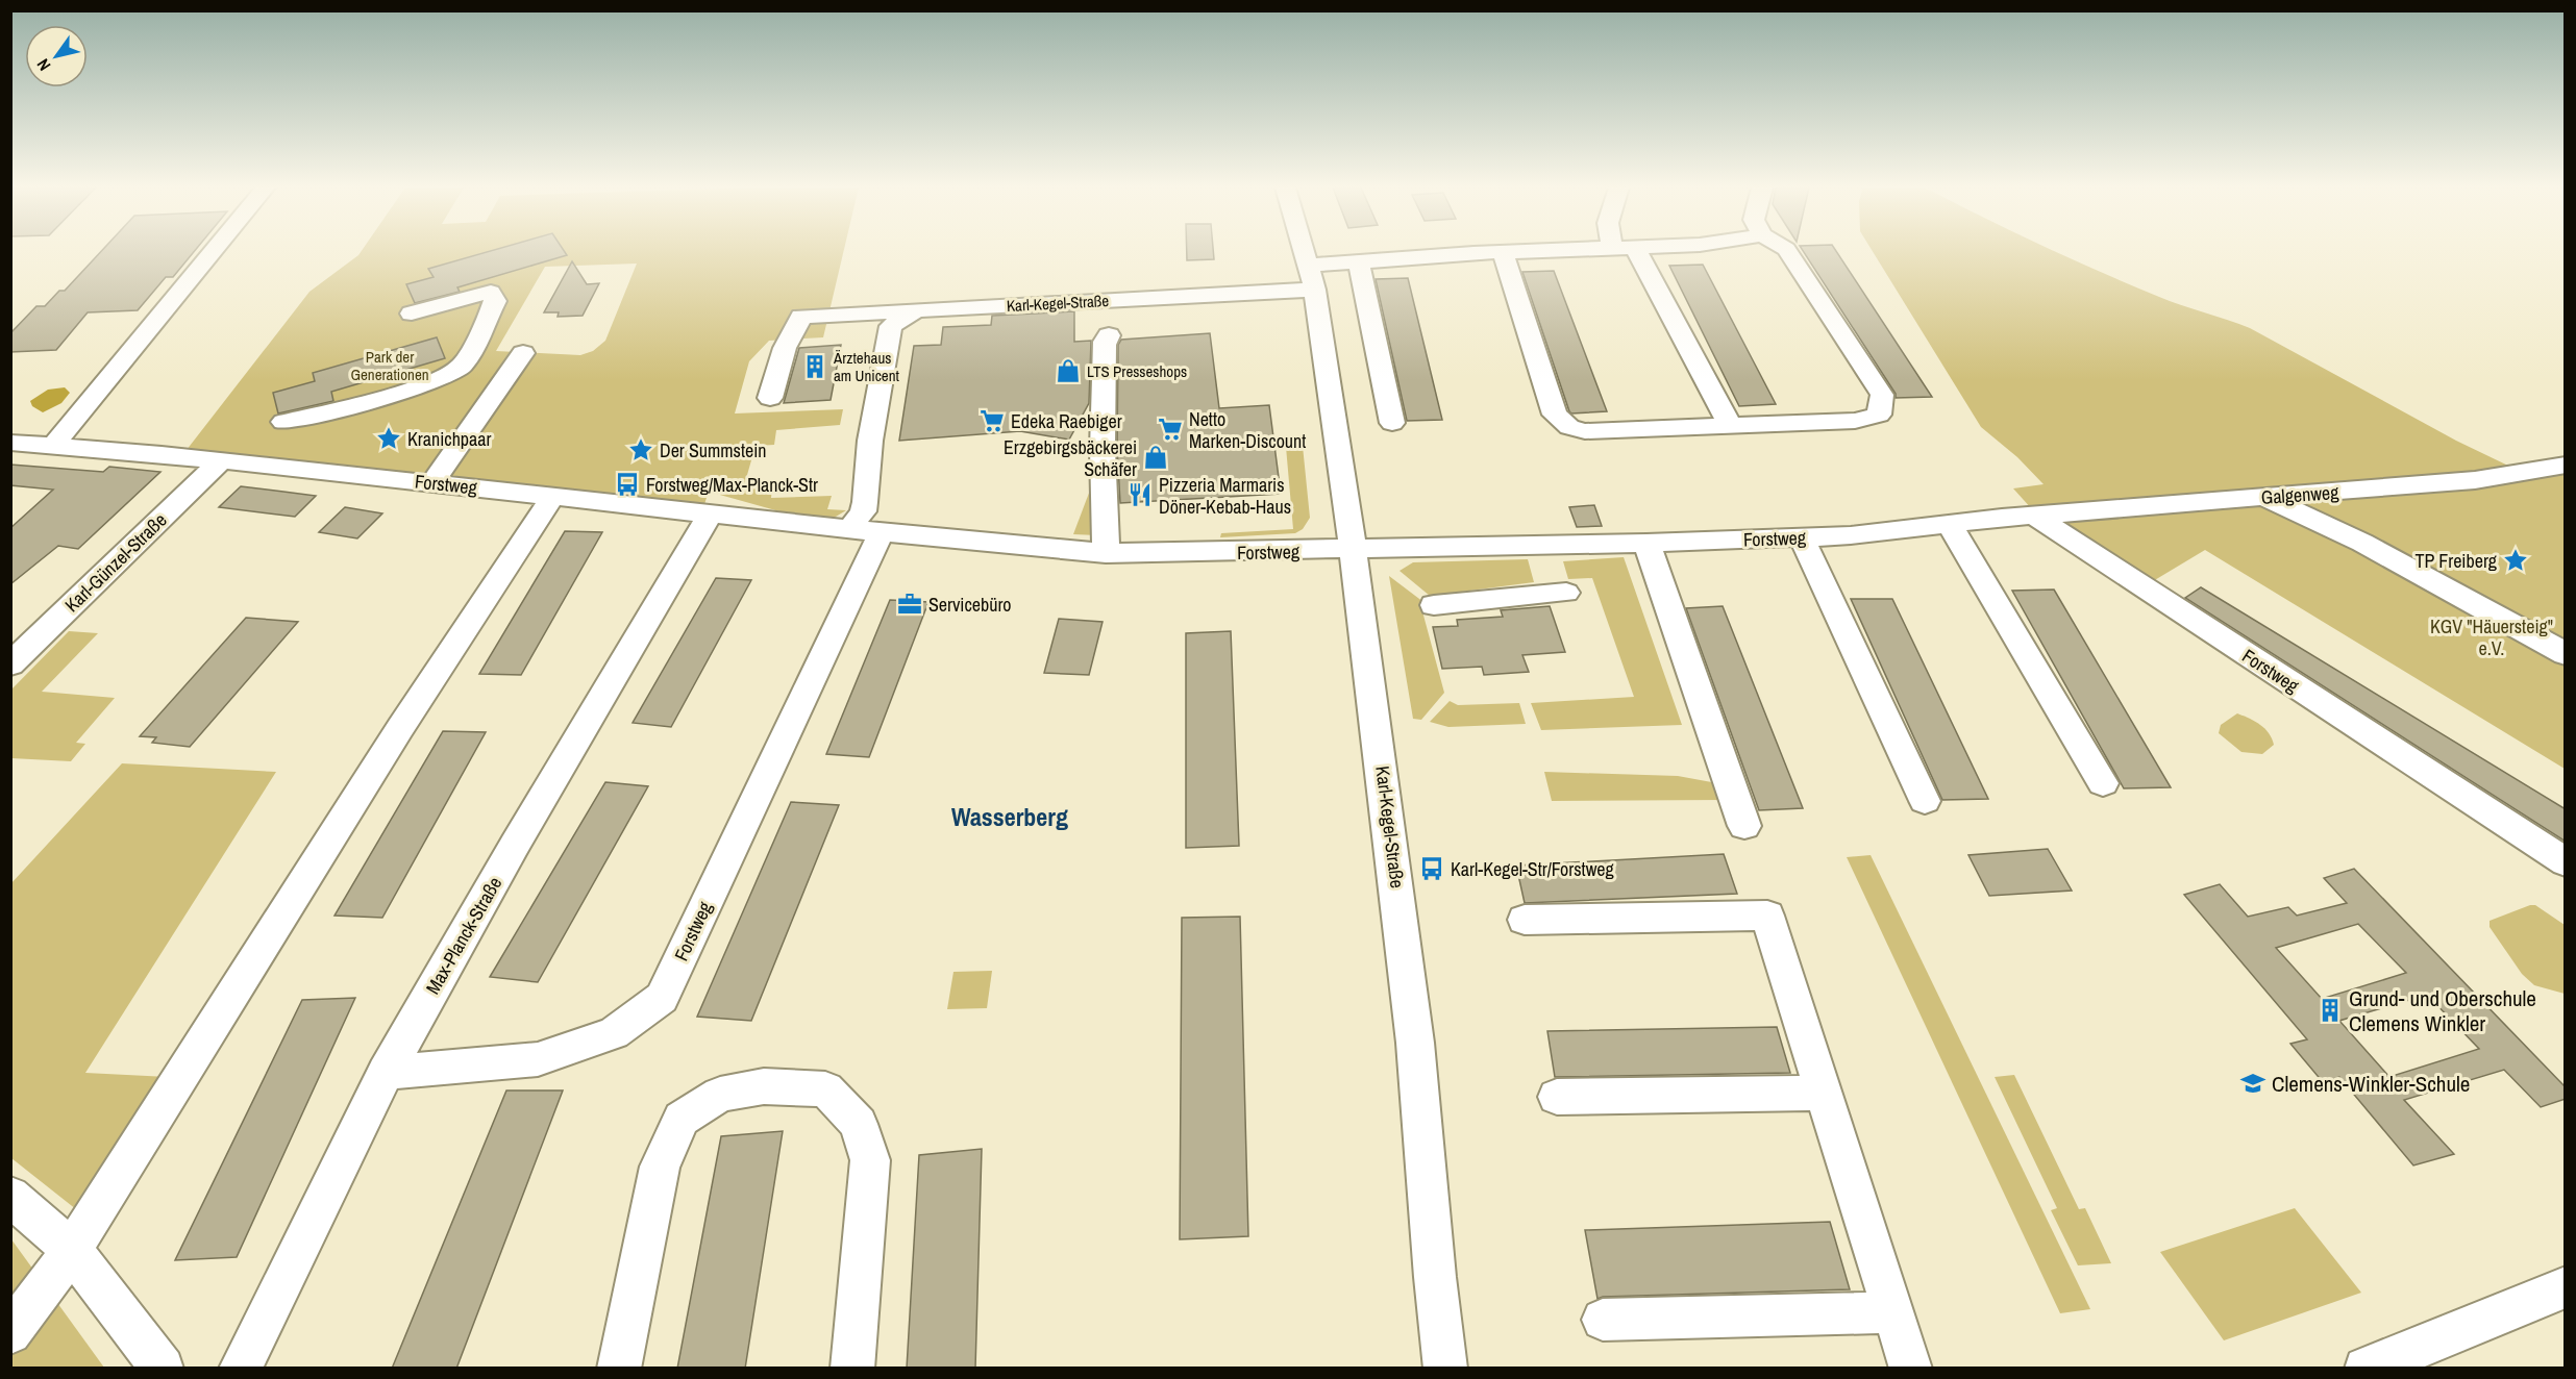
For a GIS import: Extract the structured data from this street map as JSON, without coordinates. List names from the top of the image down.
{
  "streets": {
    "street": [
      "Karl-Kegel-Straße",
      "Forstweg",
      "Galgenweg",
      "Karl-Günzel-Straße",
      "Max-Planck-Straße"
    ]
  },
  "crossings": [
    ["Karl-Kegel-Straße", "Forstweg"],
    ["Forstweg", "Galgenweg"],
    ["Forstweg", "Karl-Günzel-Straße"],
    ["Forstweg", "Max-Planck-Straße"]
  ],
  "districts": ["Wasserberg"],
  "parks": ["Park der Generationen", "KGV \"Häuersteig\" e.V."],
  "places": {
    "building": ["Ärztehaus am Unicent", "Grund- und Oberschule Clemens Winkler"],
    "shop": ["LTS Presseshops", "Erzgebirgsbäckerei Schäfer"],
    "supermarket": ["Edeka Raebiger", "Netto Marken-Discount"],
    "place": ["Kranichpaar", "Der Summstein", "TP Freiberg"],
    "bus stop": ["Forstweg/Max-Planck-Str", "Karl-Kegel-Str/Forstweg"],
    "restaurant": ["Pizzeria Marmaris Döner-Kebab-Haus"],
    "office": ["Servicebüro"],
    "school or university": ["Clemens-Winkler-Schule"]
  },
  "north": "bottom left"
}
